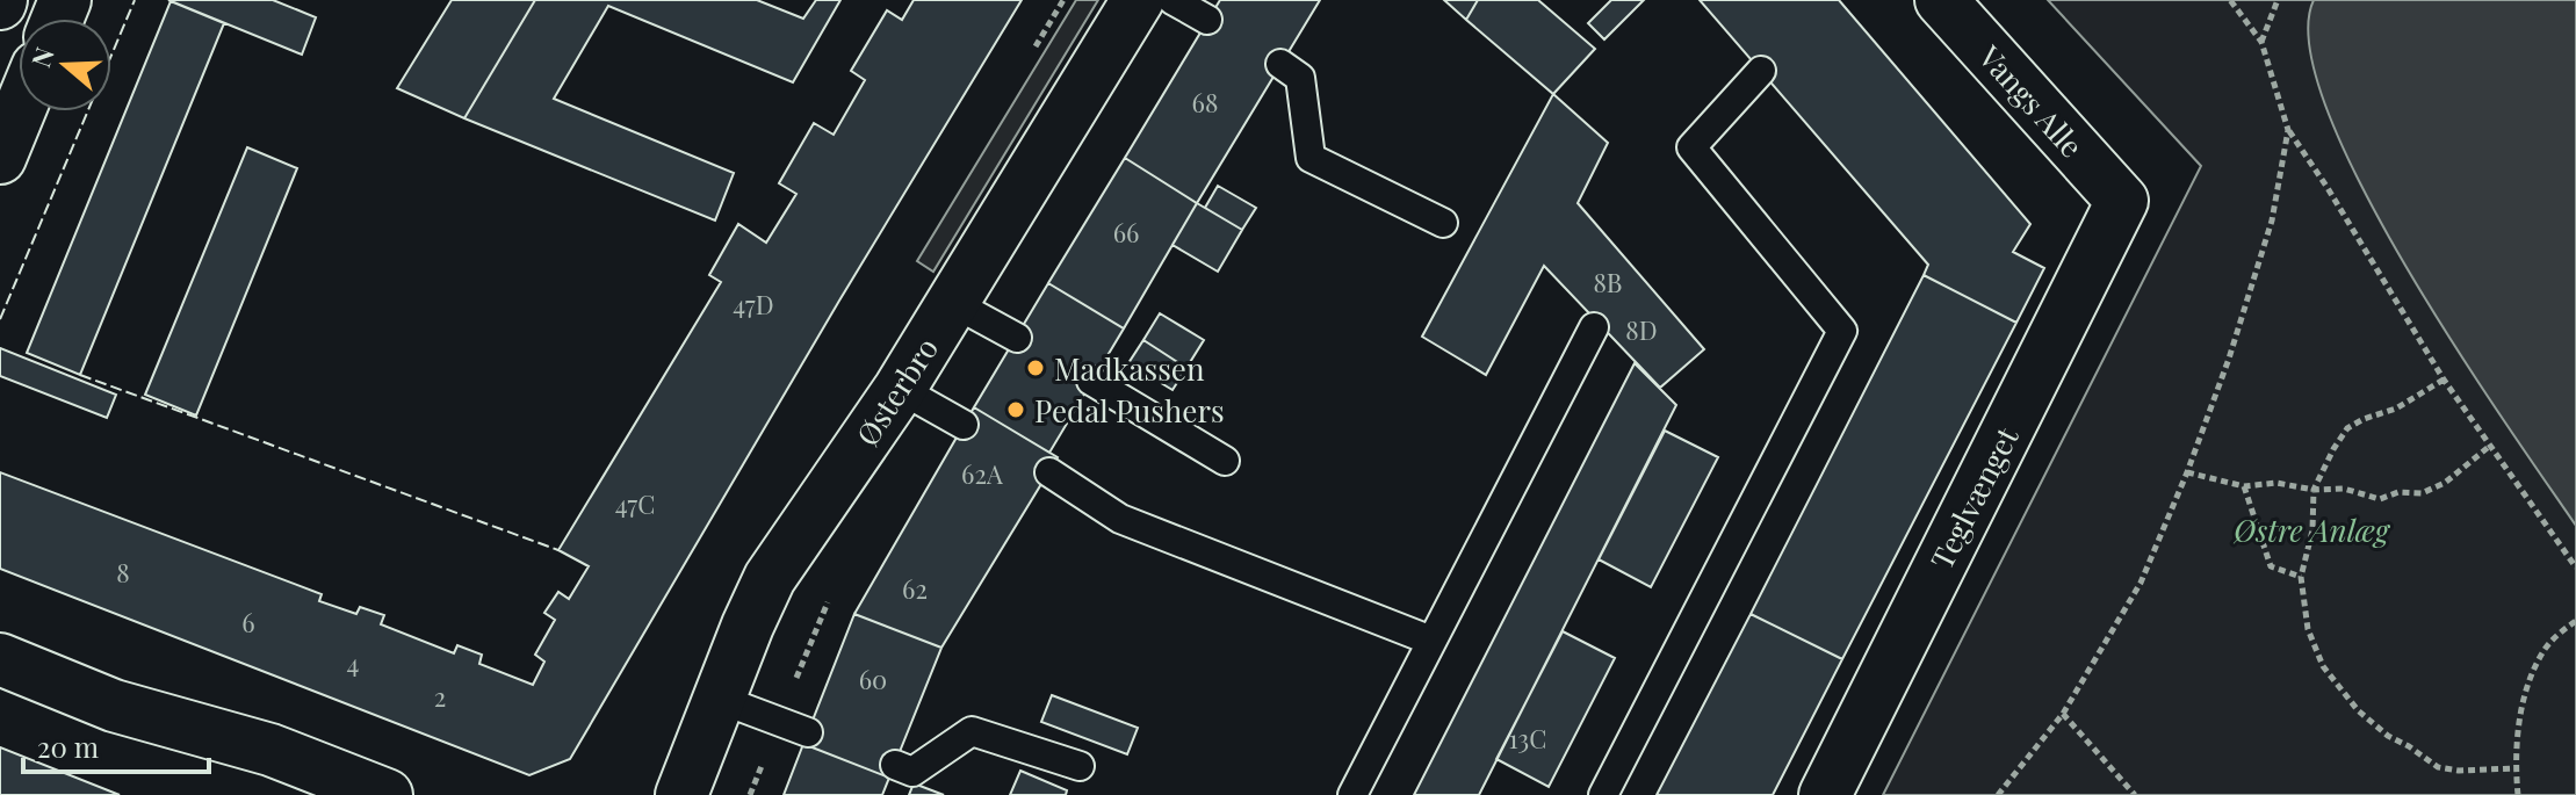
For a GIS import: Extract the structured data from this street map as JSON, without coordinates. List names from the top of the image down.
{
  "streets": {
    "street": ["Vangs Alle", "Østerbro", "Teglvænget"]
  },
  "crossings": [
    ["Vangs Alle", "Teglvænget"]
  ],
  "parks": ["Østre Anlæg"],
  "places": ["Madkassen", "Pedal Pushers"],
  "house_numbers": [
    "68",
    "66",
    "8B",
    "47D",
    "8D",
    "62A",
    "47C",
    "8",
    "62",
    "6",
    "4",
    "60",
    "2",
    "13C"
  ],
  "scale_bar": "20 m",
  "north": "left"
}
